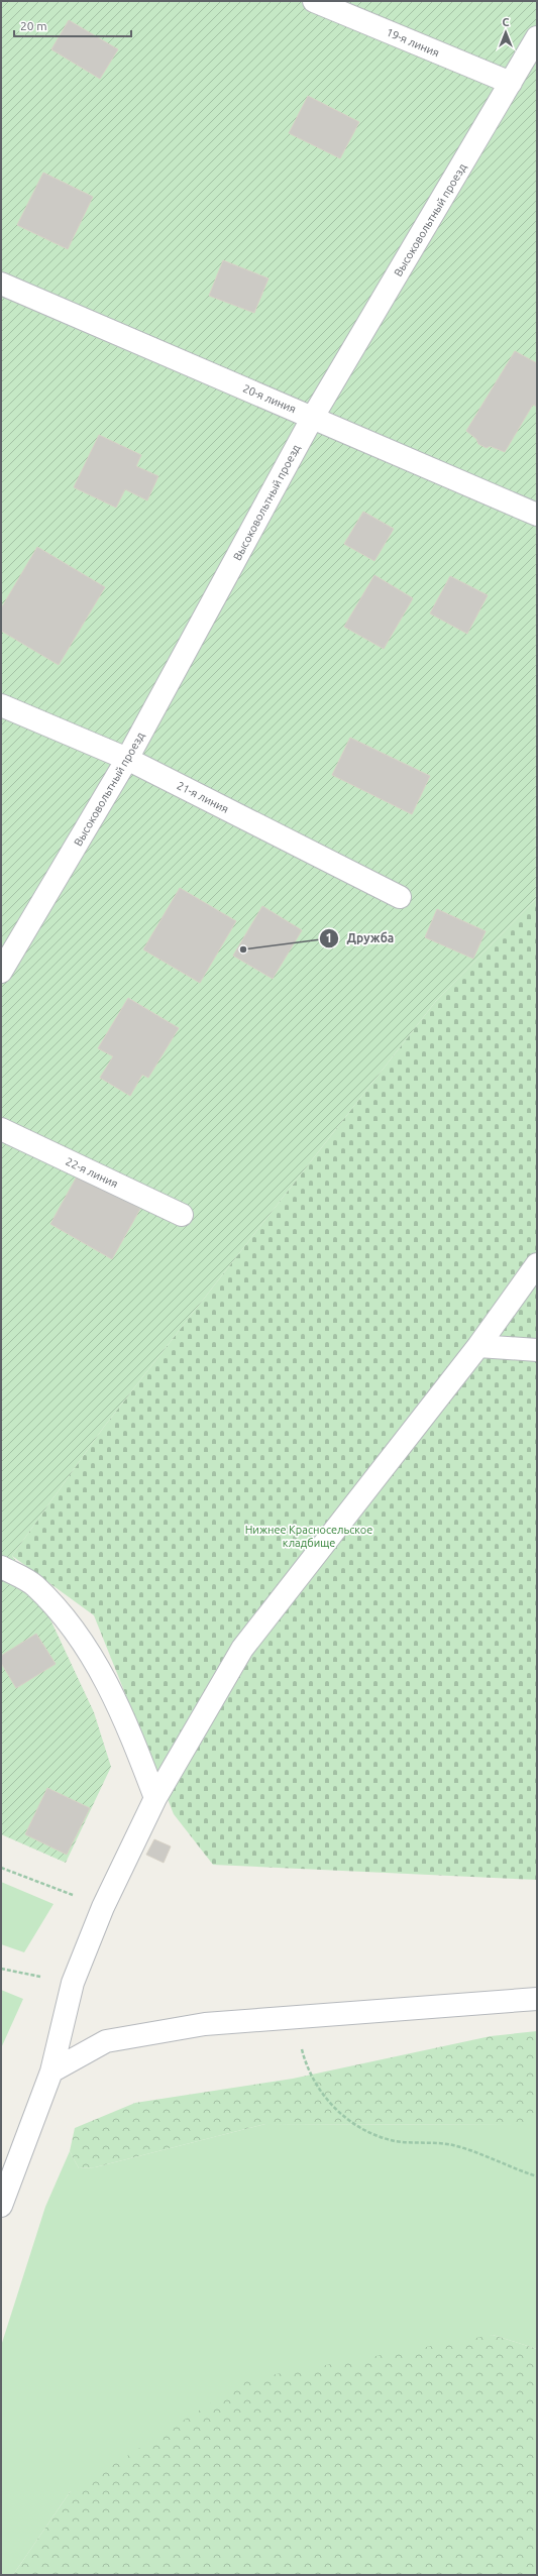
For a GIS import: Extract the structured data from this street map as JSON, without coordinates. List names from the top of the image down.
{
  "streets": {
    "street": [
      "19-я линия",
      "Высоковольтный проезд",
      "20-я линия",
      "21-я линия",
      "22-я линия"
    ]
  },
  "crossings": [
    ["19-я линия", "Высоковольтный проезд"],
    ["Высоковольтный проезд", "20-я линия"],
    ["Высоковольтный проезд", "21-я линия"]
  ],
  "parks": ["Нижнее Красносельское кладбище"],
  "places": ["Дружба"],
  "scale_bar": "20 m",
  "north": "top"
}
